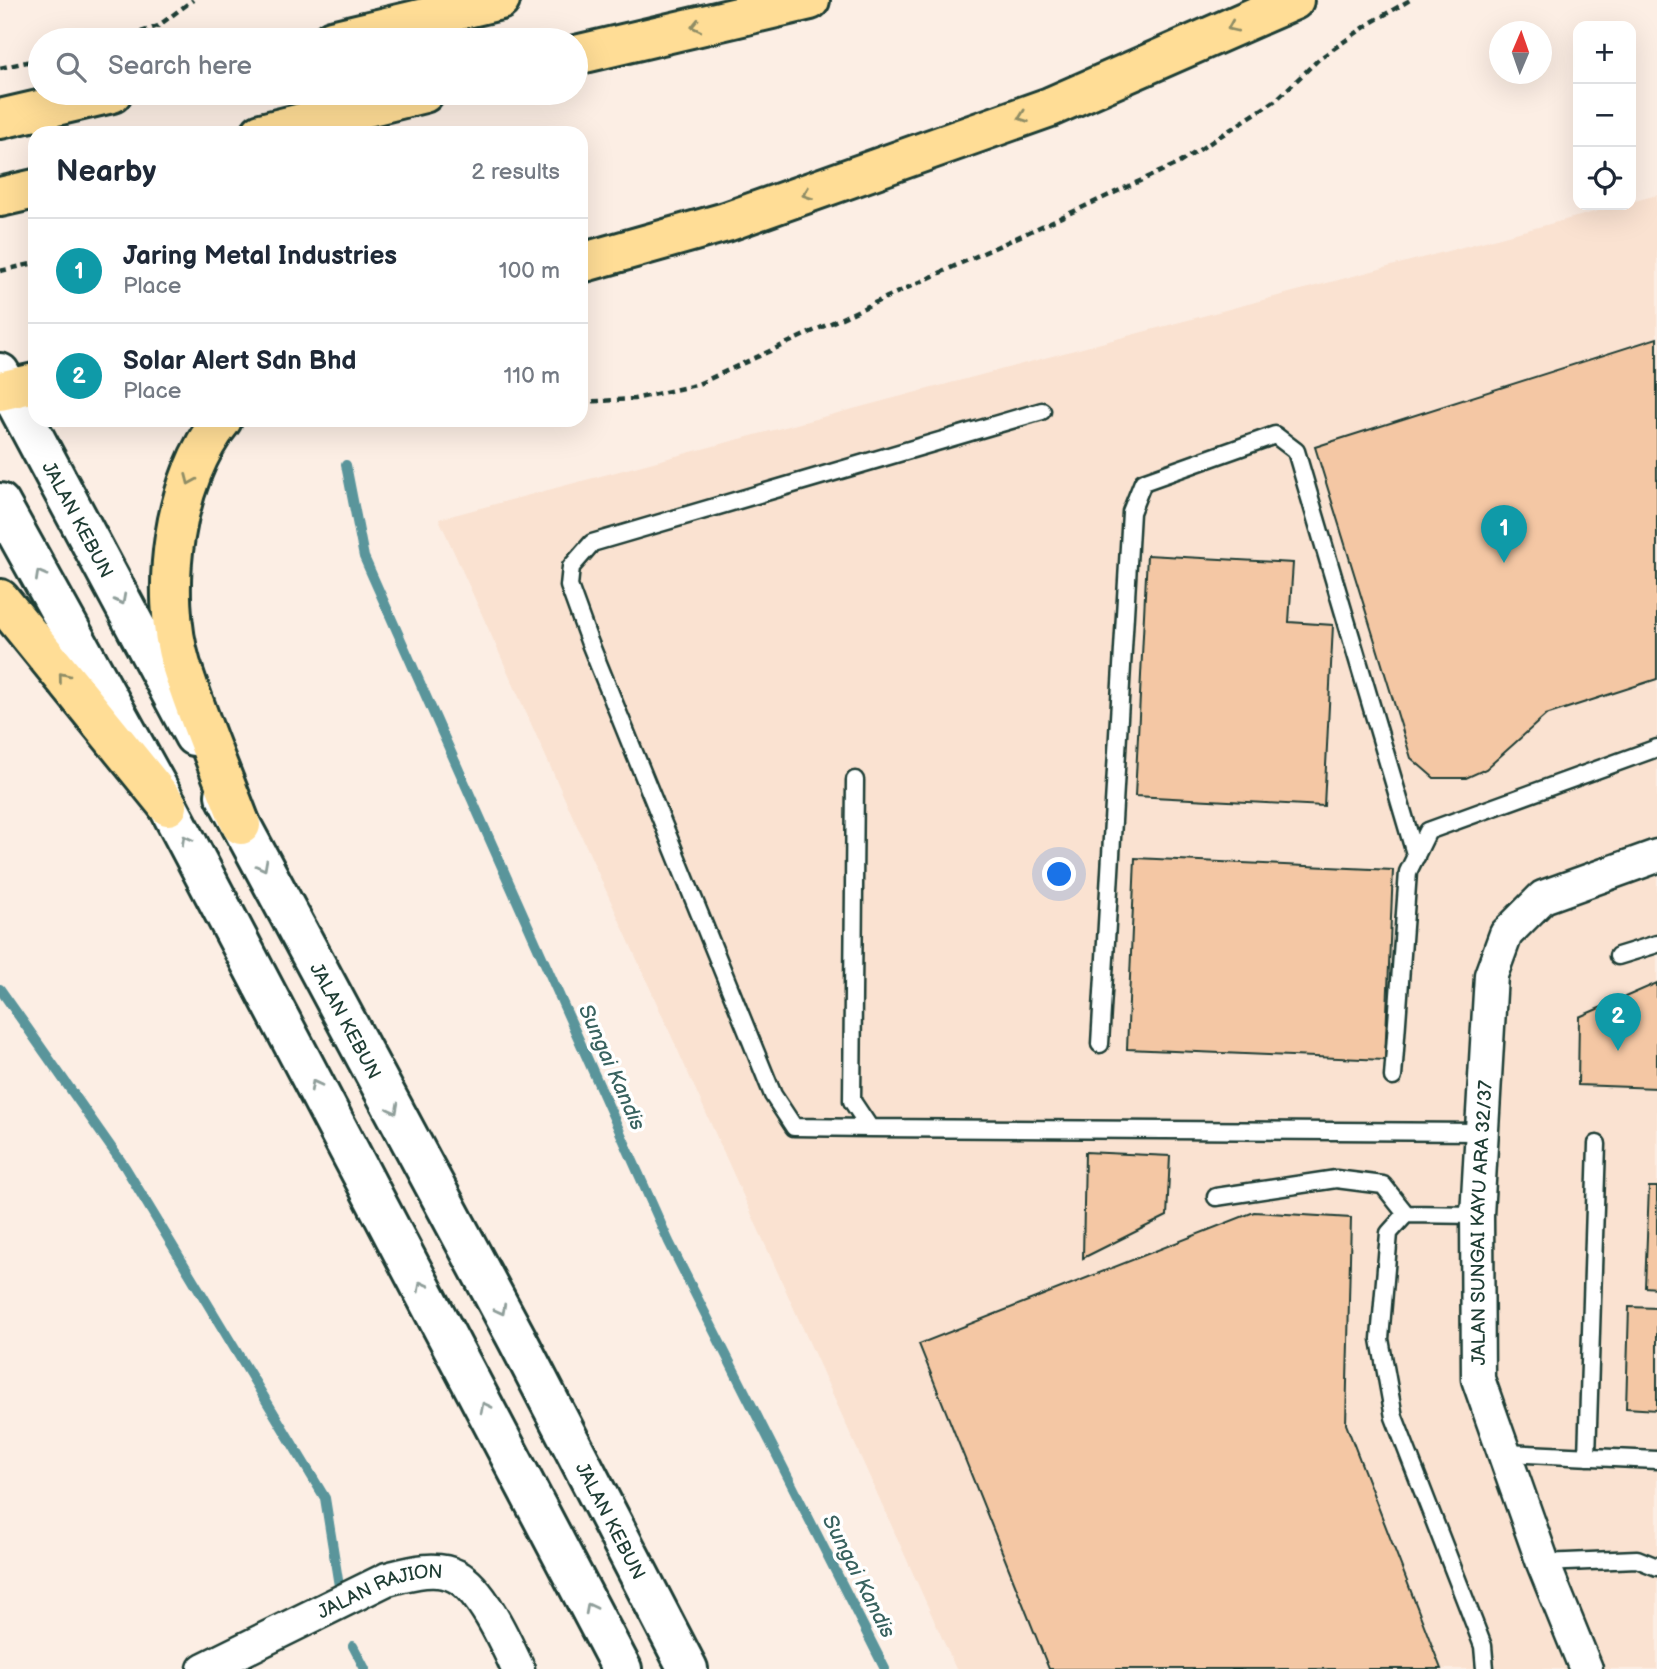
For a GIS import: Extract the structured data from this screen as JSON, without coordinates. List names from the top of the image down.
{
  "streets": {
    "main road": ["JALAN KEBUN"],
    "street": ["JALAN SUNGAI KAYU ARA 32/37", "JALAN RAJION"]
  },
  "water": ["Sungai Kandis"],
  "north": "top",
  "page": {
    "map_buttons": ["+", "−"],
    "search": "Search here",
    "heading": ["Nearby", "2 results"],
    "list": [
      {
        "mark": "1",
        "name": "Jaring Metal Industries",
        "note": "Place",
        "value": "100 m"
      },
      {
        "mark": "2",
        "name": "Solar Alert Sdn Bhd",
        "note": "Place",
        "value": "110 m"
      }
    ],
    "pins": ["1", "2"]
  }
}
